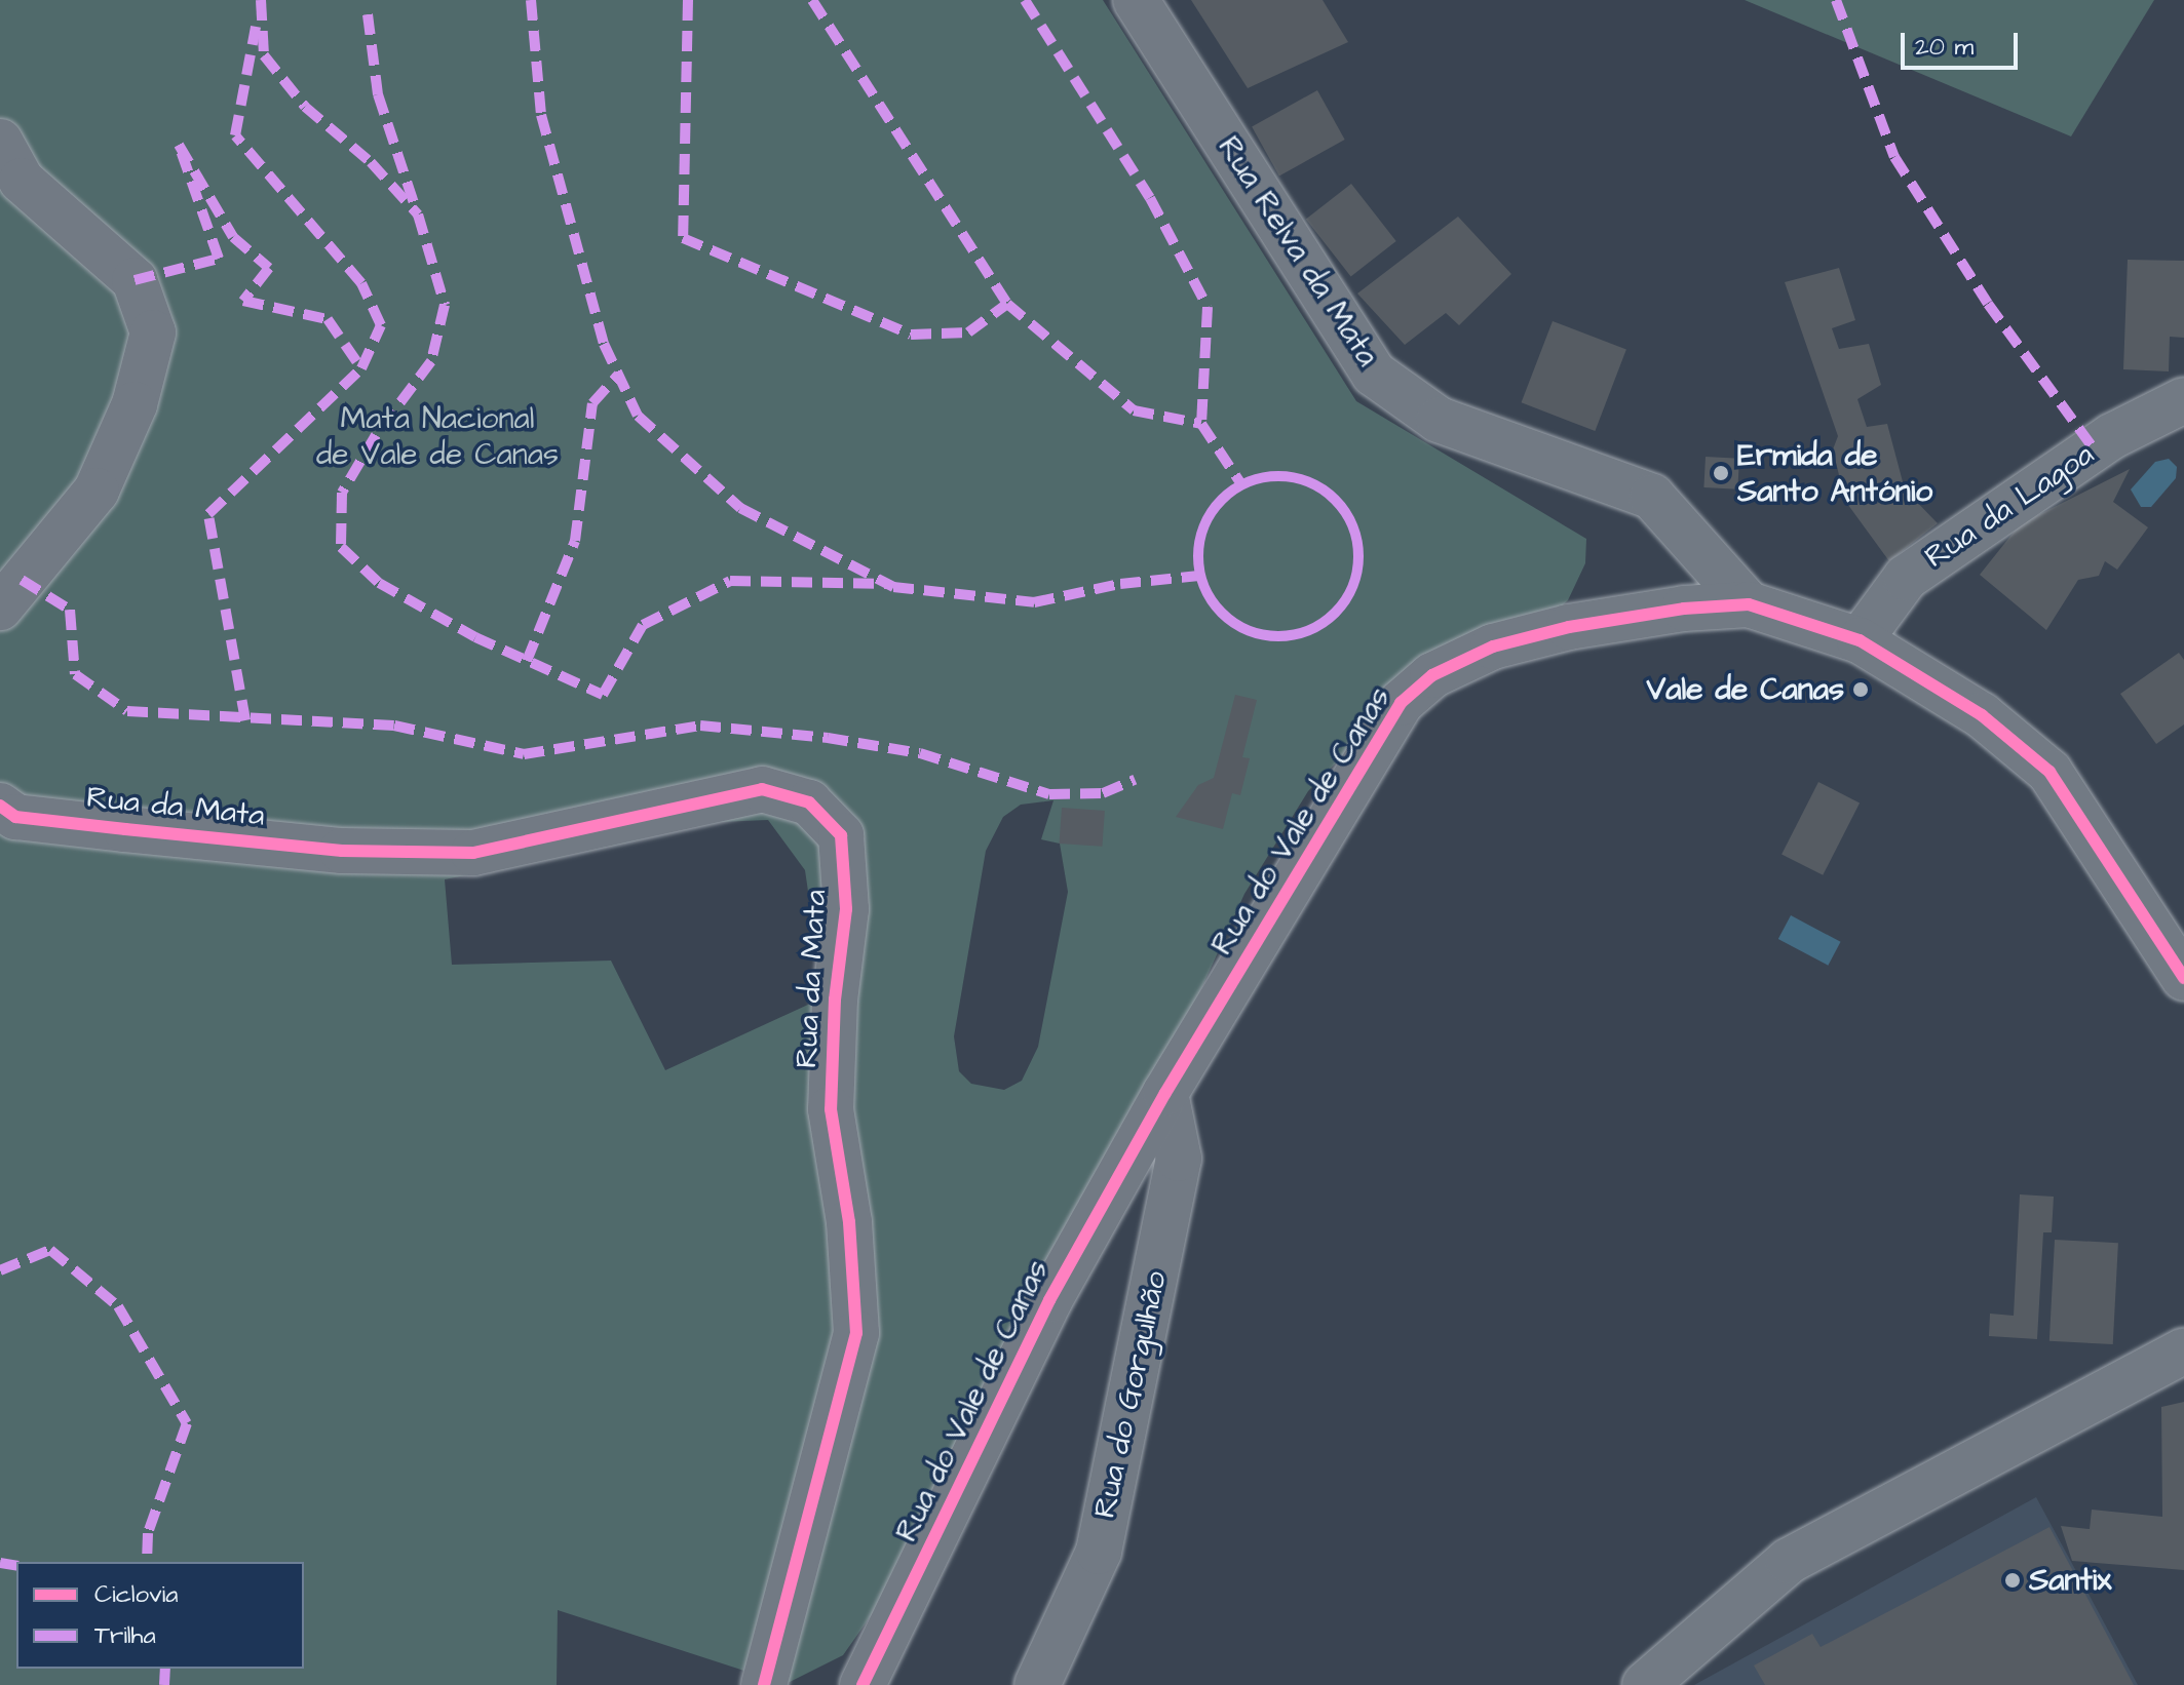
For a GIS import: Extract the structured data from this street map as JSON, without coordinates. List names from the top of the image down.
{
  "streets": {
    "street": [
      "Rua Relva da Mata",
      "Rua da Lagoa",
      "Rua da Mata",
      "Rua do Vale de Canas",
      "Rua do Gorgulhão"
    ]
  },
  "crossings": [
    ["Rua Relva da Mata", "Rua do Vale de Canas"],
    ["Rua da Lagoa", "Rua do Vale de Canas"],
    ["Rua do Vale de Canas", "Rua do Gorgulhão"]
  ],
  "parks": ["Mata Nacional de Vale de Canas"],
  "places": ["Ermida de Santo António", "Vale de Canas", "Santix"],
  "legend": ["Ciclovia", "Trilha"],
  "scale_bar": "20 m"
}
